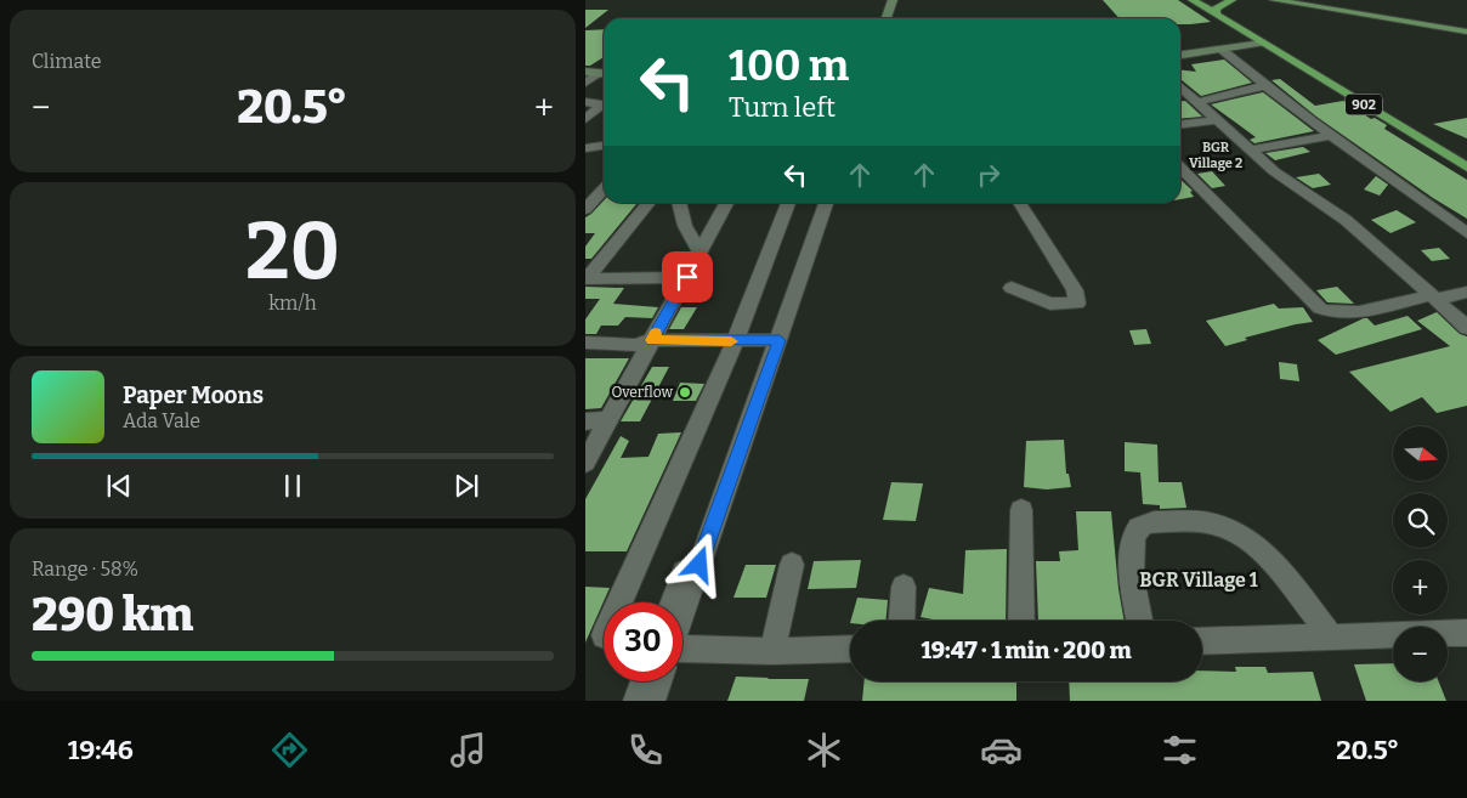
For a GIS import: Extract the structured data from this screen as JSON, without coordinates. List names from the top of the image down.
{
  "streets": {
    "highway": ["902"]
  },
  "districts": ["BGR Village 2", "BGR Village 1"],
  "places": ["Overflow"],
  "north": "right",
  "page": {
    "tile": [
      "Climate",
      ["20", "km/h"],
      ["Range · 58%", "290 km"]
    ],
    "turn": ["100 m", "Turn left"],
    "heat": ["−", "20.5°", "+"],
    "song": ["Paper Moons", "Ada Vale"],
    "map_buttons": ["+", "−"],
    "limit": "30",
    "trip": "19:47 · 1 min · 200 m",
    "tabs": ["19:46", "20.5°"]
  }
}
